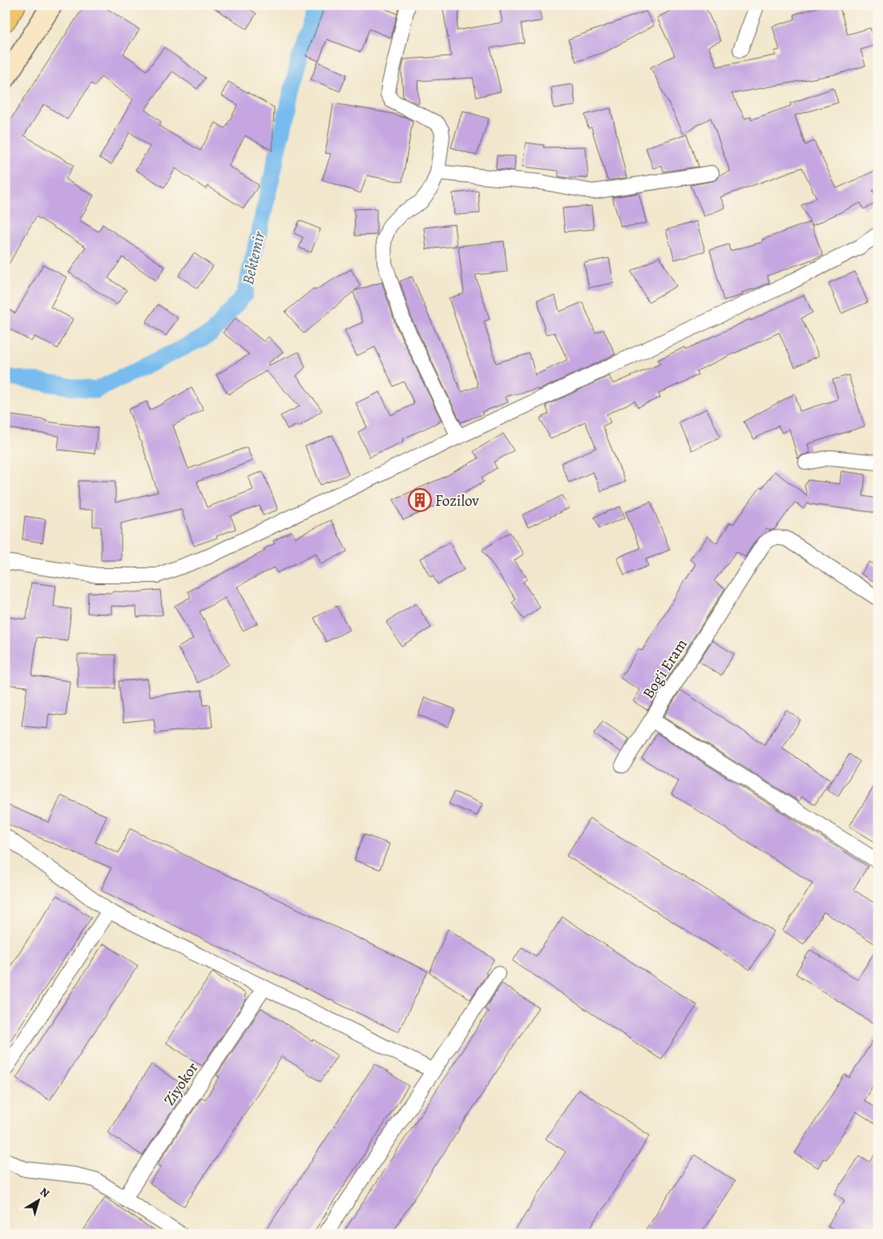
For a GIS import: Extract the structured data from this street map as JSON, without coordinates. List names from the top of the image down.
{
  "streets": {
    "street": ["Bog'i Eram", "Ziyokor"]
  },
  "water": ["Bektemir"],
  "places": {
    "building": ["Fozilov"]
  },
  "north": "top right"
}
